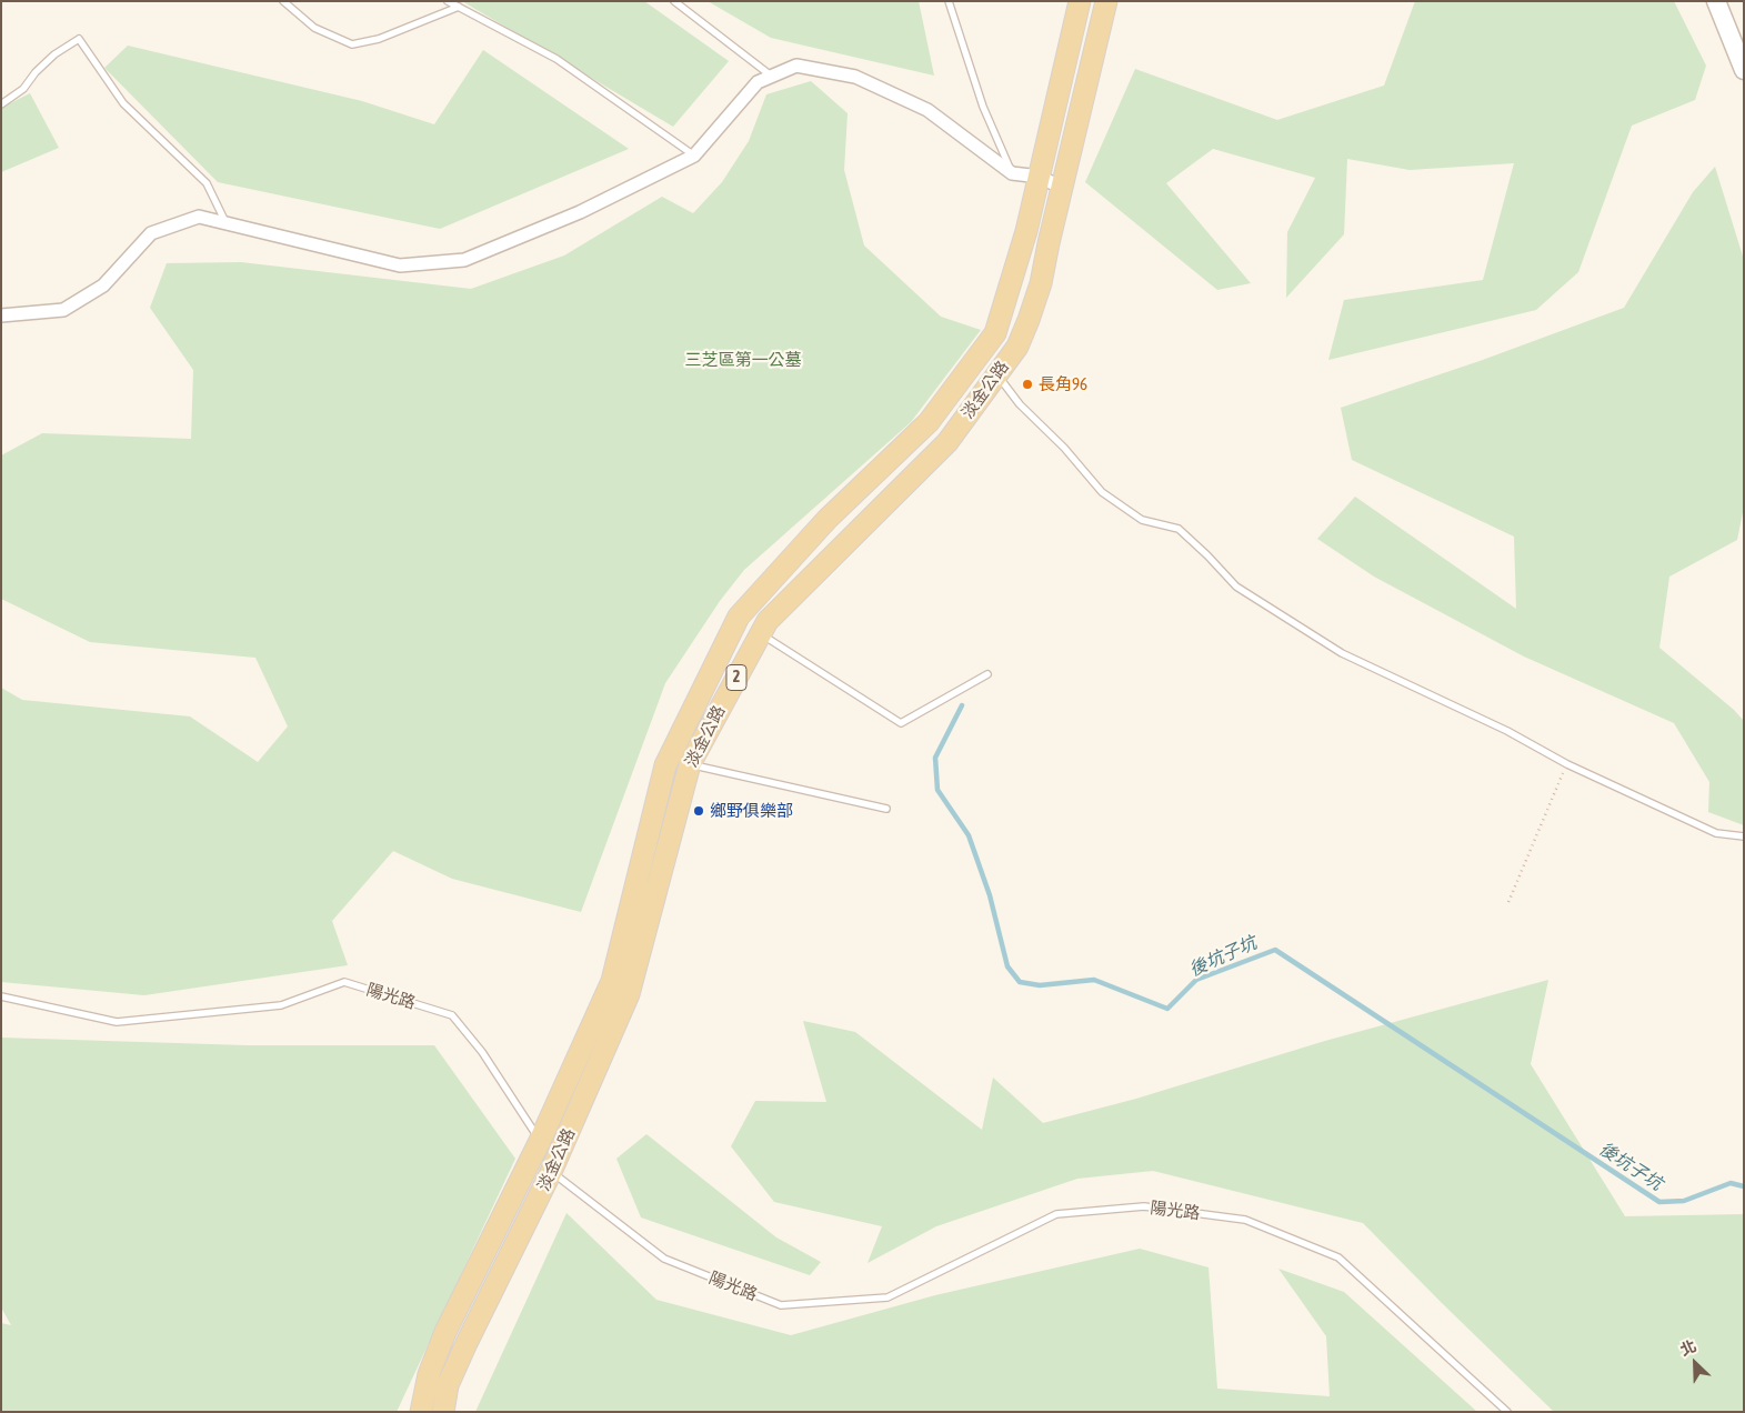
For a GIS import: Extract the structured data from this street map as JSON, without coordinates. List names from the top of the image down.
{
  "streets": {
    "main road": ["淡金公路", "2"],
    "lane": ["陽光路"]
  },
  "crossings": [
    ["淡金公路", "陽光路"]
  ],
  "water": ["後坑子坑"],
  "parks": ["三芝區第一公墓"],
  "places": ["長角96", "鄉野俱樂部"],
  "north": "top left"
}
